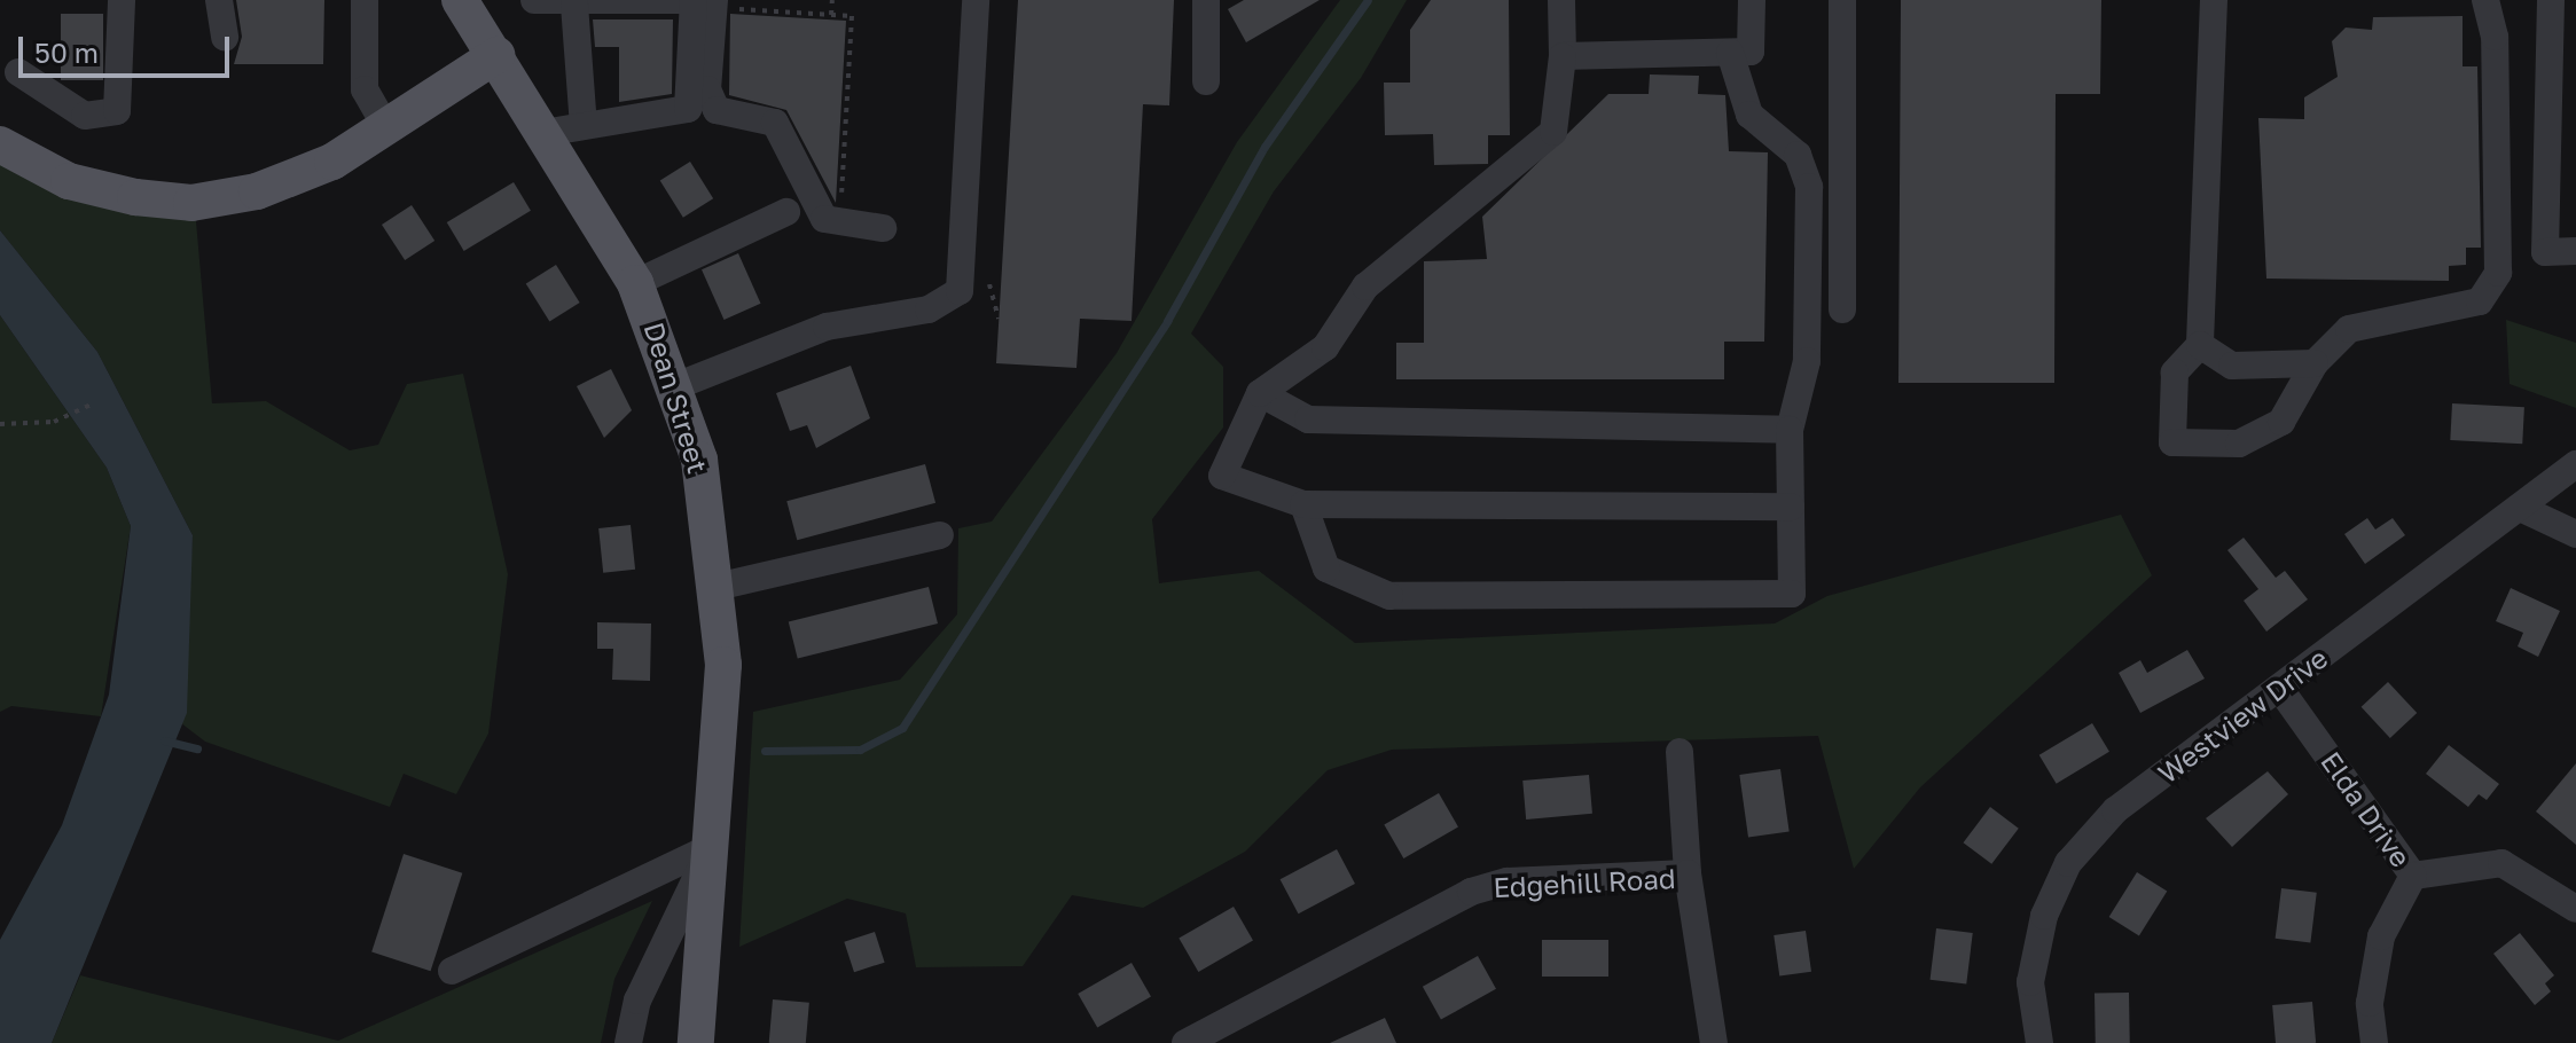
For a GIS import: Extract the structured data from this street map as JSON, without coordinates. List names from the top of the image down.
{
  "streets": {
    "main road": ["Dean Street"],
    "street": ["Westview Drive", "Elda Drive", "Edgehill Road"]
  },
  "crossings": [
    ["Westview Drive", "Elda Drive"]
  ],
  "scale_bar": "50 m"
}
